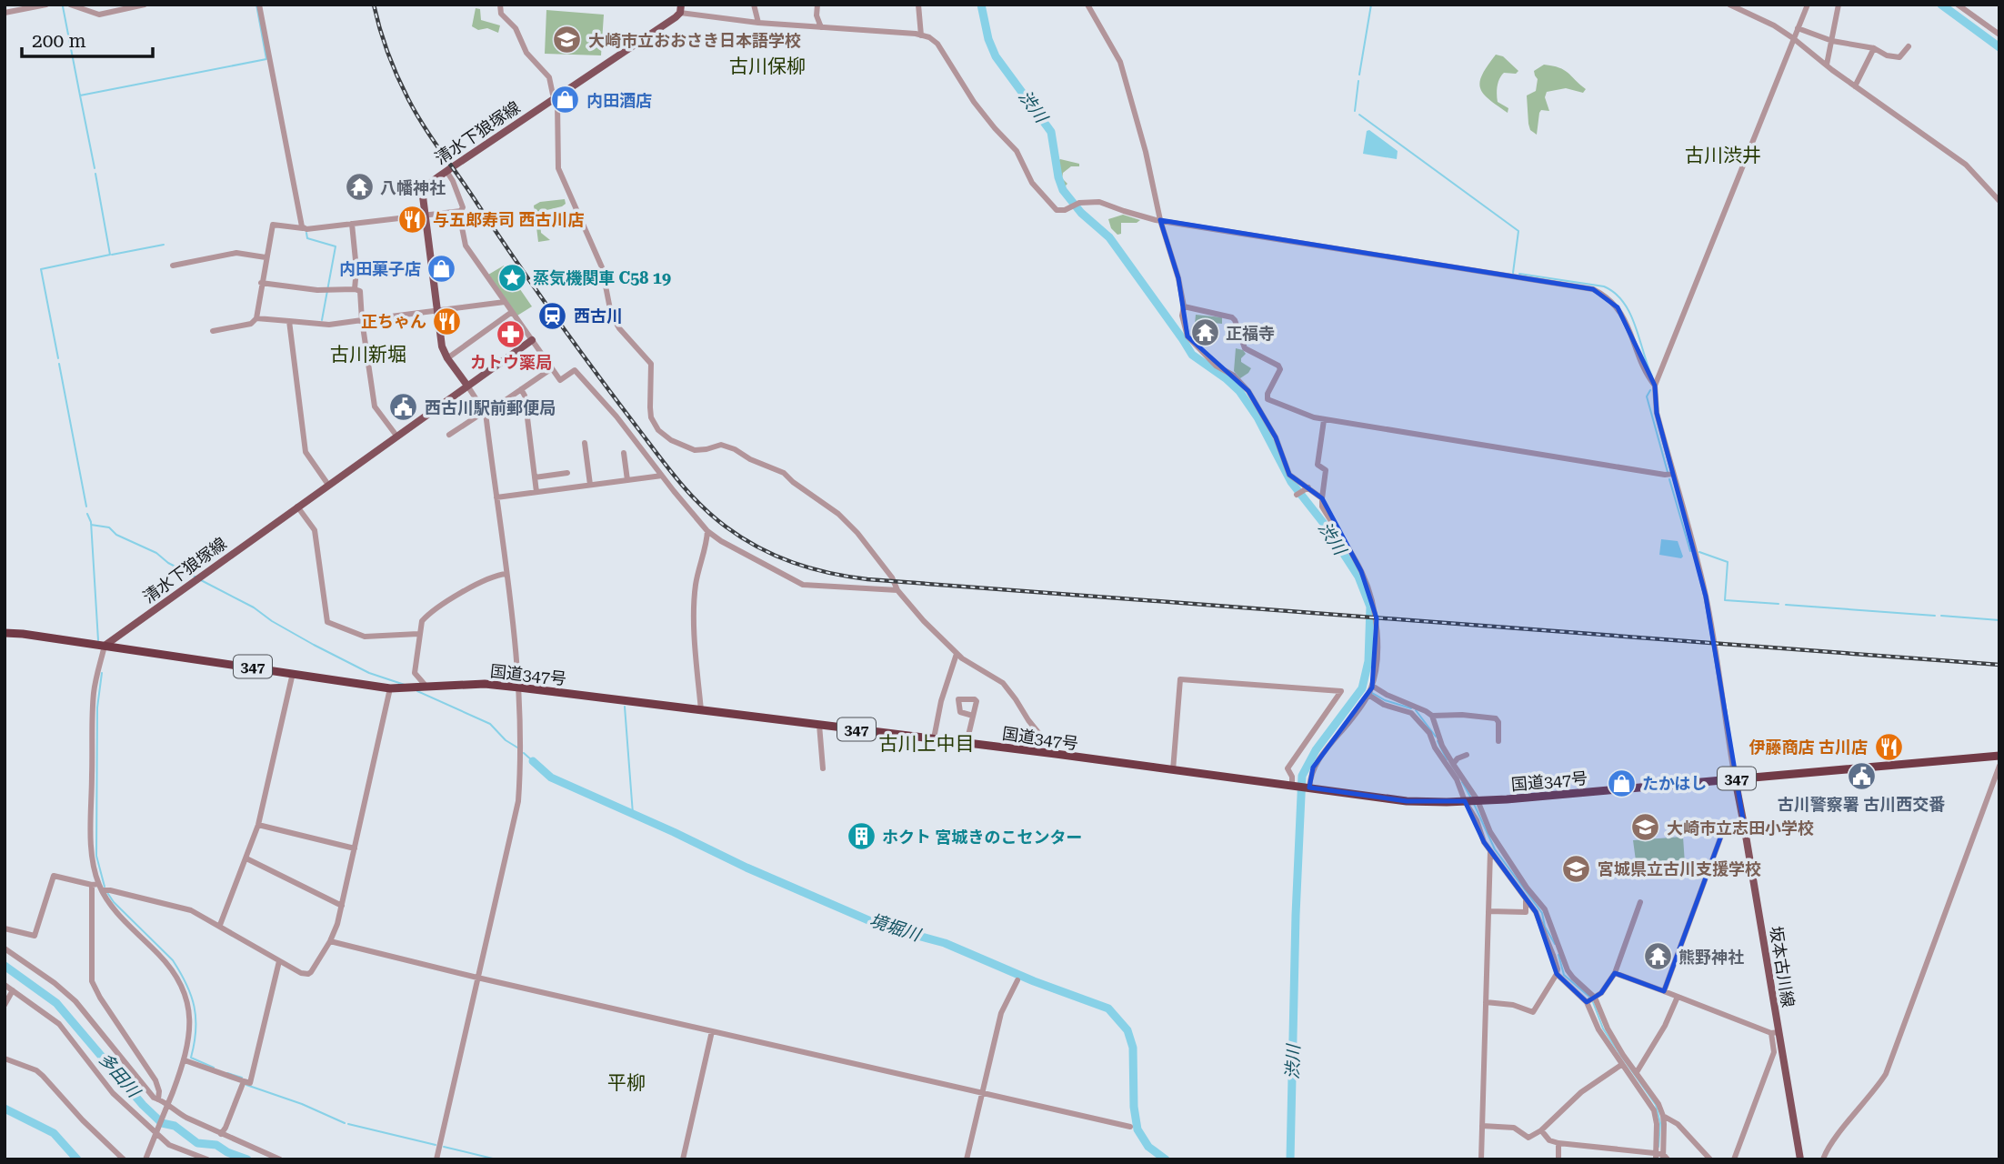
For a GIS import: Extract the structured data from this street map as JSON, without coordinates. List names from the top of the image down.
{
  "streets": {
    "highway": ["347", "国道347号"],
    "main road": ["清水下狼塚線", "坂本古川線"]
  },
  "crossings": [
    ["清水下狼塚線", "国道347号"],
    ["国道347号", "坂本古川線"]
  ],
  "districts": [
    "古川保柳",
    "古川渋井",
    "古川新堀",
    "古川上中目",
    "平柳"
  ],
  "water": ["渋川", "境堀川", "多田川"],
  "places": {
    "school or university": ["大崎市立おおさき日本語学校", "大崎市立志田小学校", "宮城県立古川支援学校"],
    "shop": ["内田酒店", "内田菓子店", "たかはし"],
    "temple": ["八幡神社", "正福寺", "熊野神社"],
    "restaurant": ["与五郎寿司 西古川店", "正ちゃん", "伊藤商店 古川店"],
    "place": ["蒸気機関車 C58 19"],
    "station": ["西古川"],
    "pharmacy": ["カトウ薬局"],
    "public building": ["西古川駅前郵便局", "古川警察署 古川西交番"],
    "building": ["ホクト 宮城きのこセンター"]
  },
  "scale_bar": "200 m"
}
